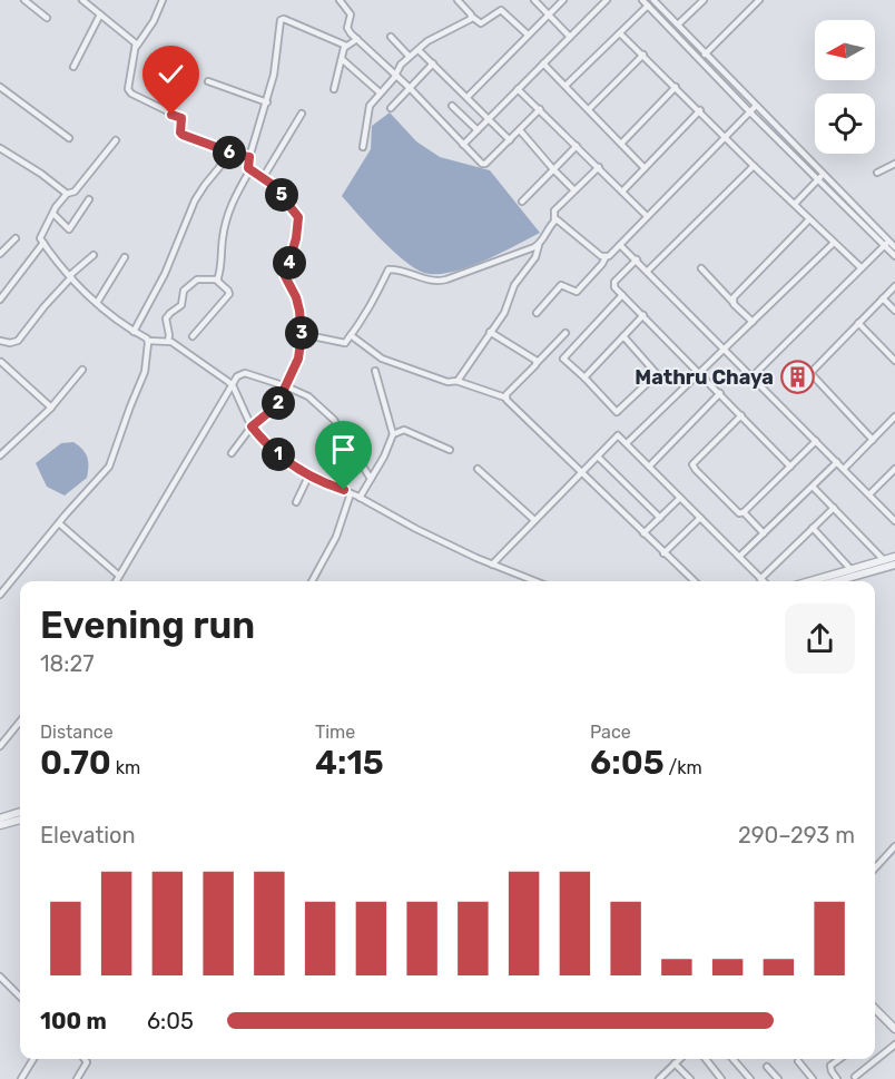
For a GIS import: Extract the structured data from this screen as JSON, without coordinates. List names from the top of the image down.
{
  "places": {
    "building": ["Mathru Chaya"]
  },
  "north": "left",
  "page": {
    "pins": [
      "6",
      "5",
      "4",
      "3",
      "2",
      "1"
    ],
    "heading": ["Evening run", "18:27"],
    "stats": [
      ["Distance", "0.70 km"],
      ["Time", "4:15"],
      ["Pace", "6:05 /km"]
    ],
    "chart": ["Elevation", "290–293 m"],
    "list": [
      {
        "name": "100 m",
        "note": "6:05"
      }
    ]
  }
}
